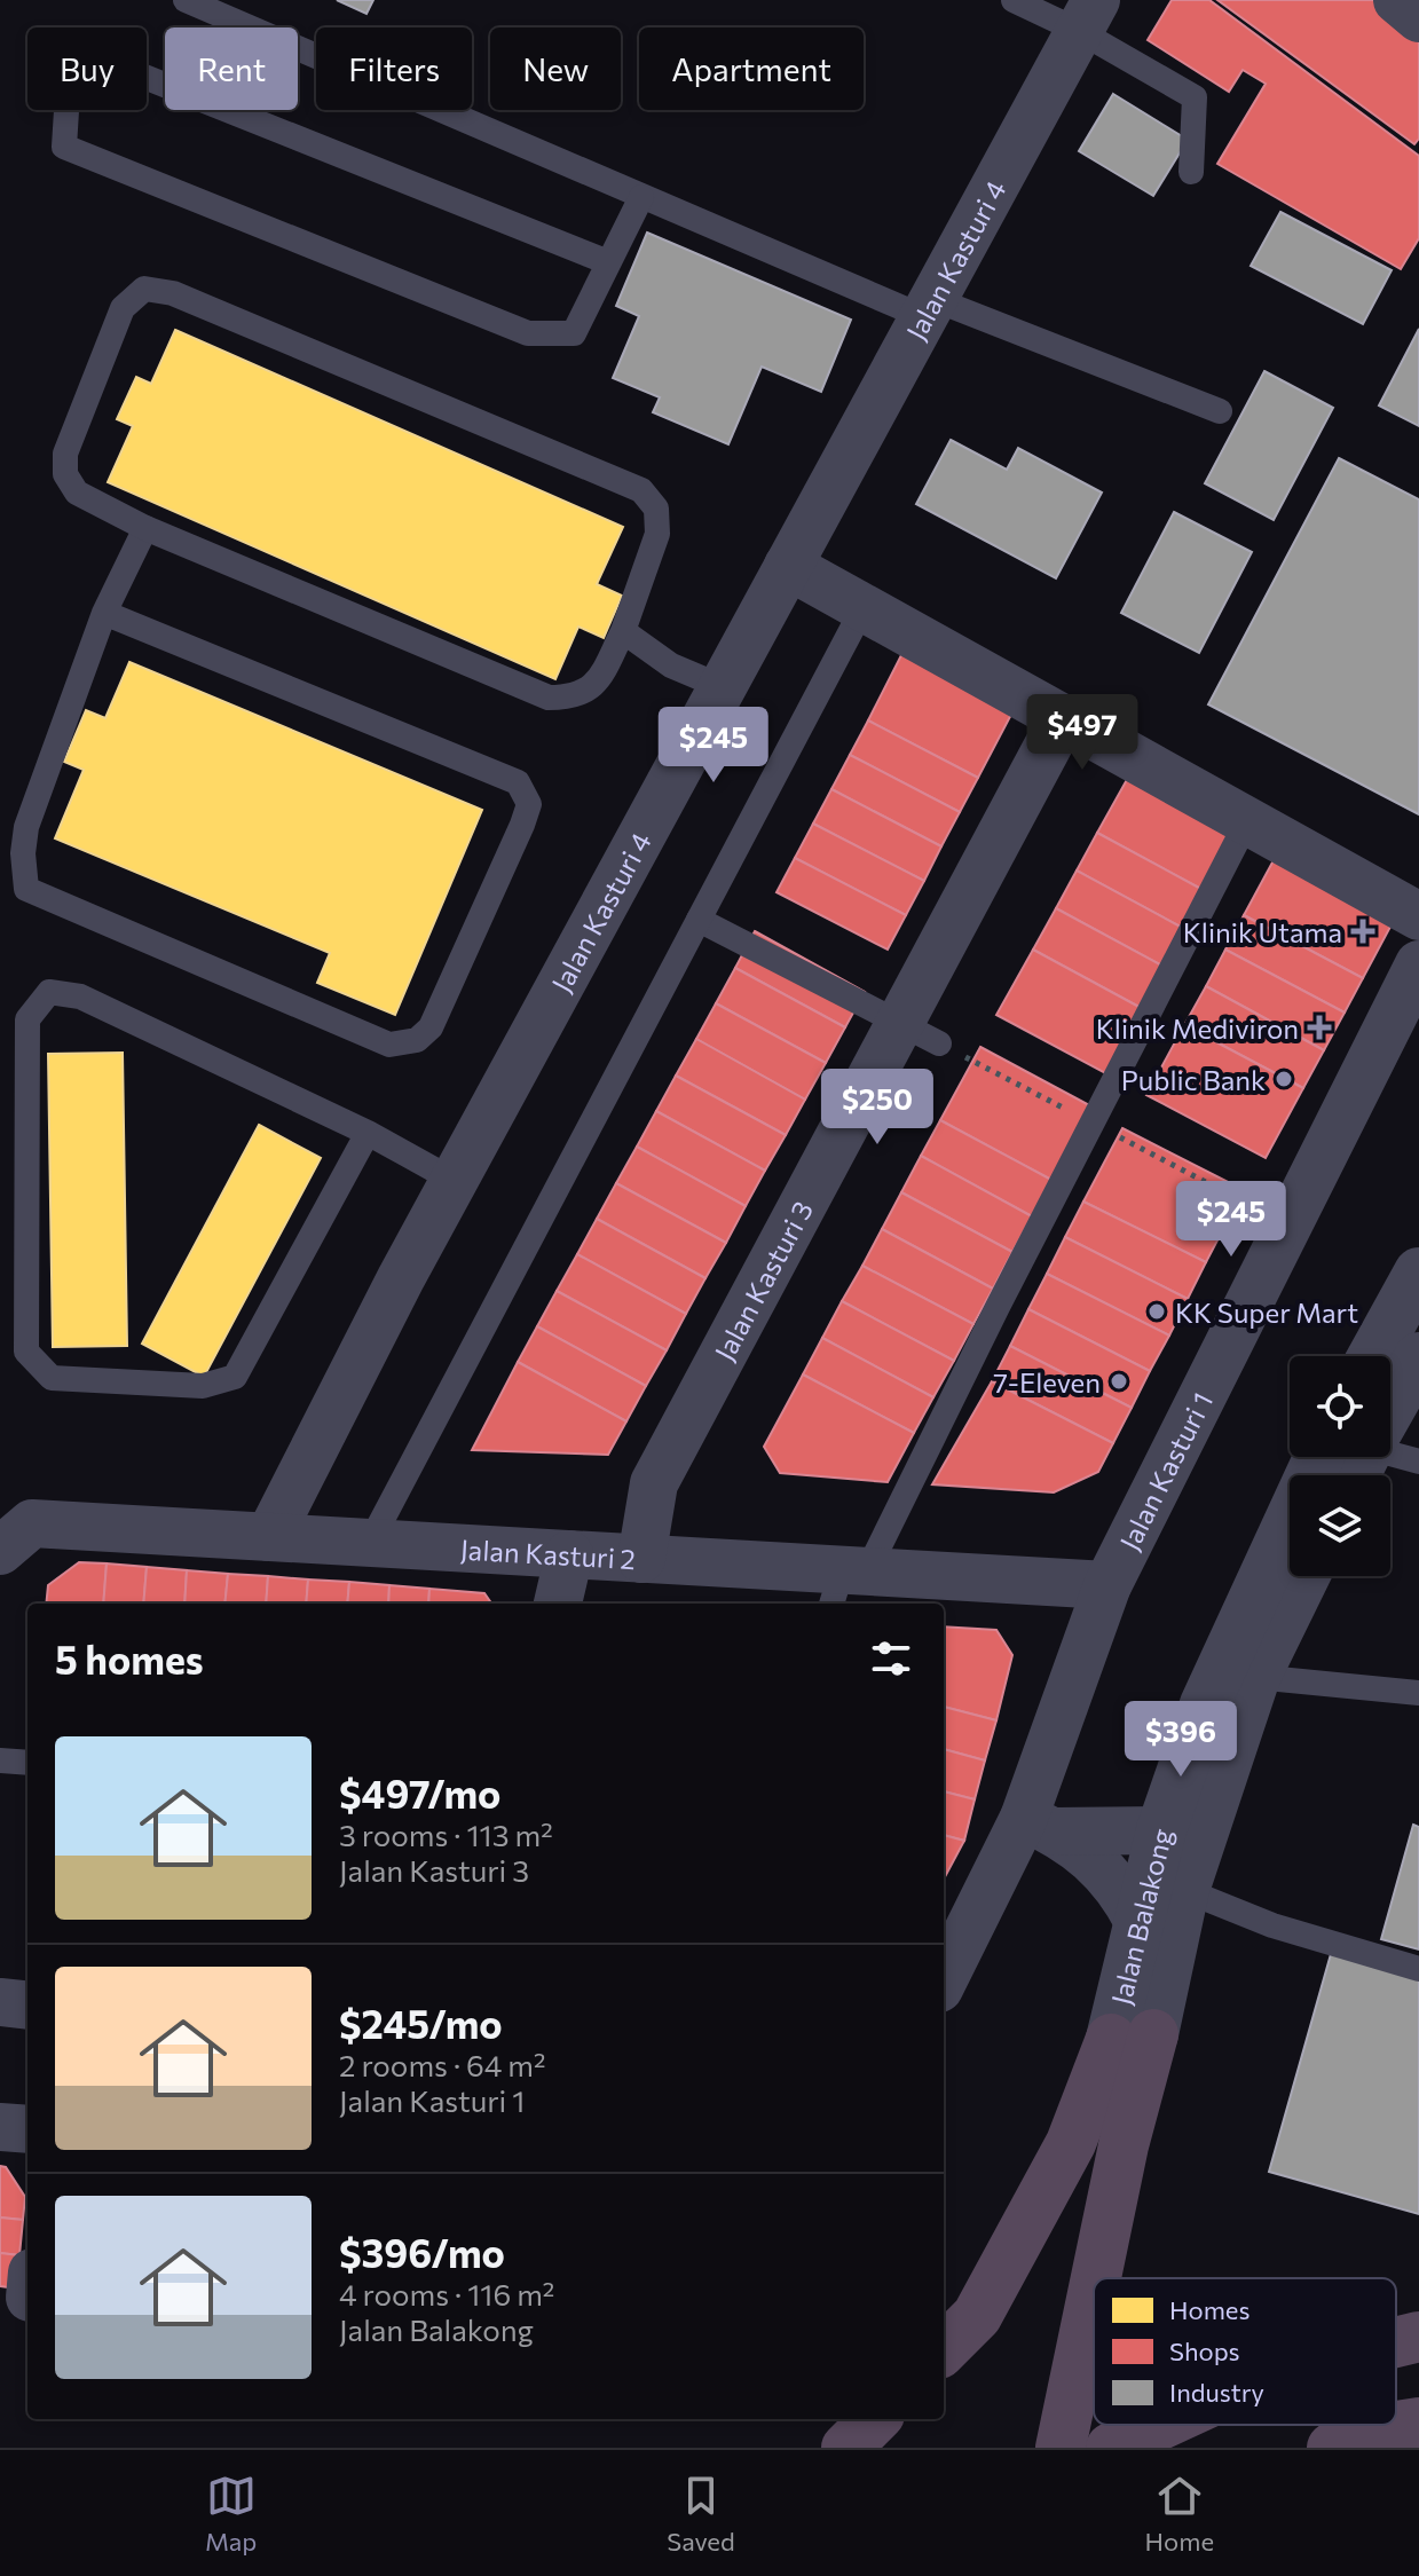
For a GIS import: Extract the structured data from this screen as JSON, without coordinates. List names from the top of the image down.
{
  "streets": {
    "street": [
      "Jalan Kasturi 4",
      "Jalan Kasturi 3",
      "Jalan Kasturi 1",
      "Jalan Kasturi 2",
      "Jalan Balakong"
    ]
  },
  "crossings": [
    ["Jalan Kasturi 4", "Jalan Kasturi 2"],
    ["Jalan Kasturi 3", "Jalan Kasturi 2"],
    ["Jalan Kasturi 1", "Jalan Kasturi 2"]
  ],
  "places": {
    "health": ["Klinik Utama", "Klinik Mediviron"],
    "other": ["Public Bank", "KK Super Mart", "7-Eleven"]
  },
  "legend": ["Homes", "Shops", "Industry"],
  "page": {
    "chip": [
      "Buy",
      "Rent",
      "Filters",
      "New",
      "Apartment"
    ],
    "price": [
      "$497",
      "$245",
      "$250",
      "$245",
      "$396"
    ],
    "heading": "5 homes",
    "list": [
      {
        "name": "$497/mo",
        "note": "3 rooms · 113 m² · Jalan Kasturi 3"
      },
      {
        "name": "$245/mo",
        "note": "2 rooms · 64 m² · Jalan Kasturi 1"
      },
      {
        "name": "$396/mo",
        "note": "4 rooms · 116 m² · Jalan Balakong"
      }
    ],
    "tabs": ["Map", "Saved", "Home"]
  }
}
